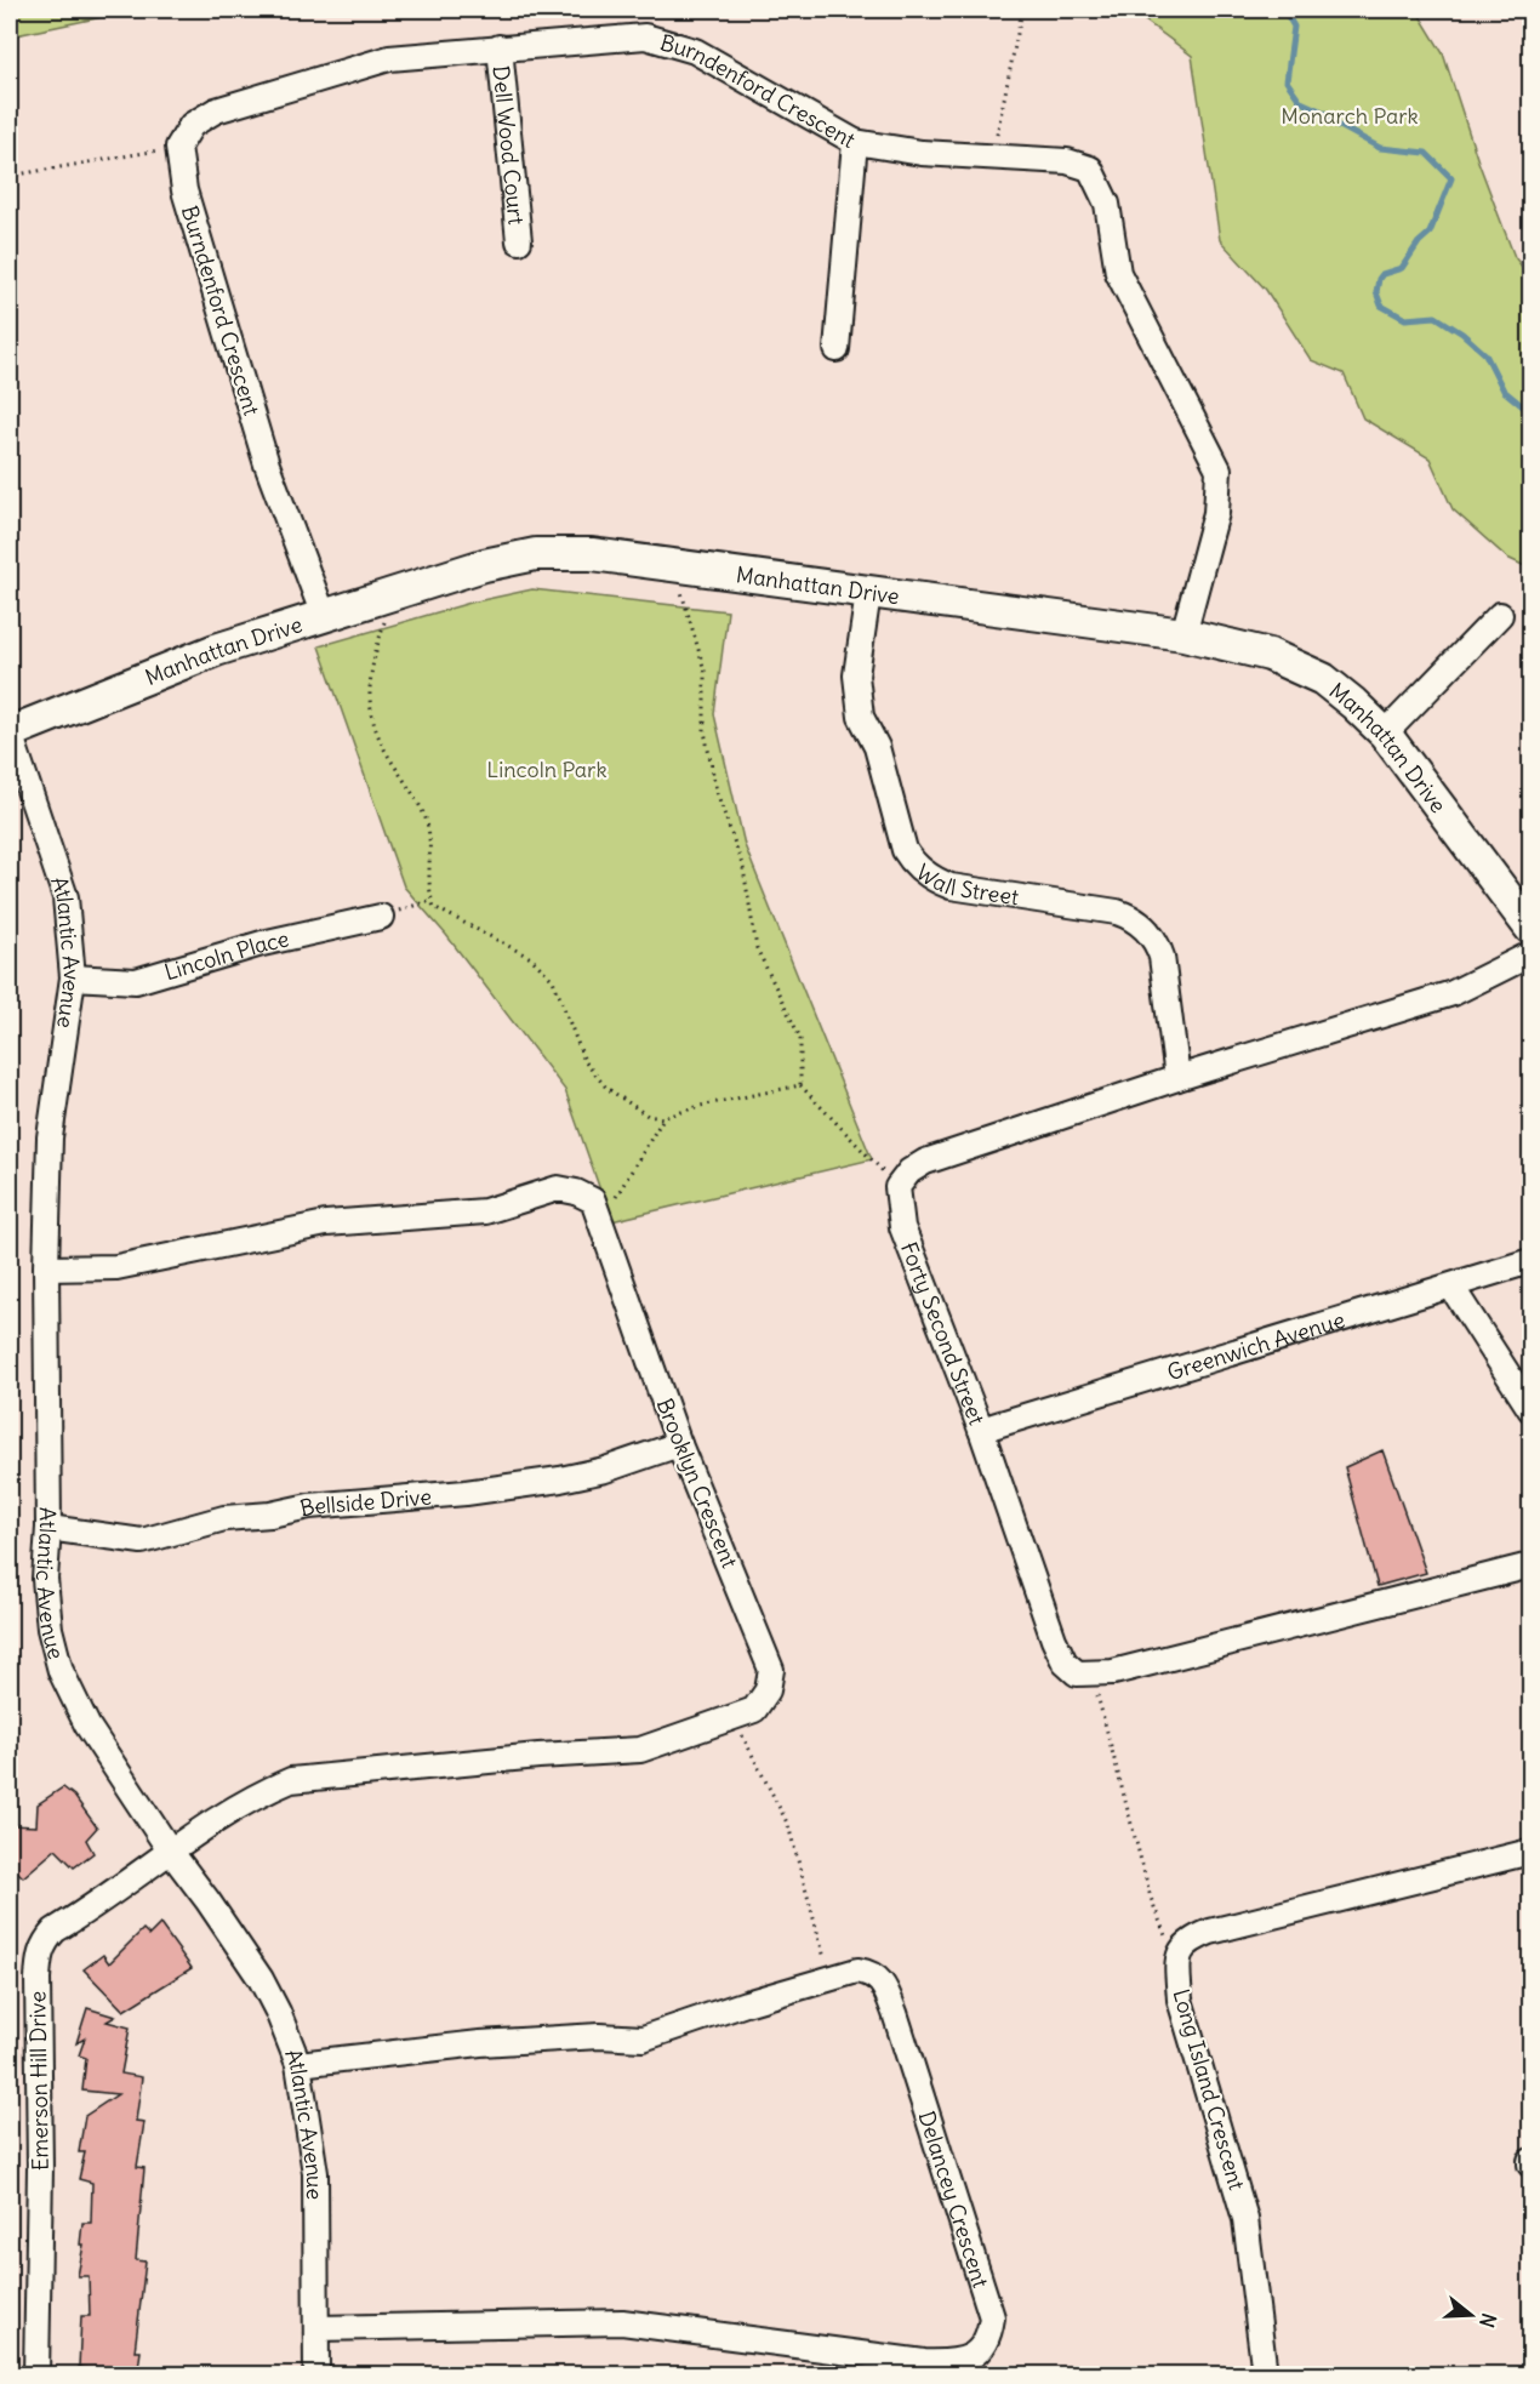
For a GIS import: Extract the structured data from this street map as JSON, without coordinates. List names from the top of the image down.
{
  "streets": {
    "street": [
      "Burndenford Crescent",
      "Dell Wood Court",
      "Manhattan Drive",
      "Wall Street",
      "Atlantic Avenue",
      "Lincoln Place",
      "Forty Second Street",
      "Greenwich Avenue",
      "Brooklyn Crescent",
      "Bellside Drive",
      "Emerson Hill Drive",
      "Long Island Crescent",
      "Delancey Crescent"
    ]
  },
  "crossings": [
    ["Burndenford Crescent", "Dell Wood Court"],
    ["Burndenford Crescent", "Manhattan Drive"],
    ["Manhattan Drive", "Wall Street"],
    ["Manhattan Drive", "Atlantic Avenue"],
    ["Atlantic Avenue", "Lincoln Place"],
    ["Atlantic Avenue", "Brooklyn Crescent"],
    ["Atlantic Avenue", "Bellside Drive"],
    ["Atlantic Avenue", "Emerson Hill Drive"],
    ["Atlantic Avenue", "Delancey Crescent"],
    ["Forty Second Street", "Greenwich Avenue"],
    ["Brooklyn Crescent", "Bellside Drive"],
    ["Brooklyn Crescent", "Emerson Hill Drive"]
  ],
  "parks": ["Monarch Park", "Lincoln Park"],
  "north": "right"
}
